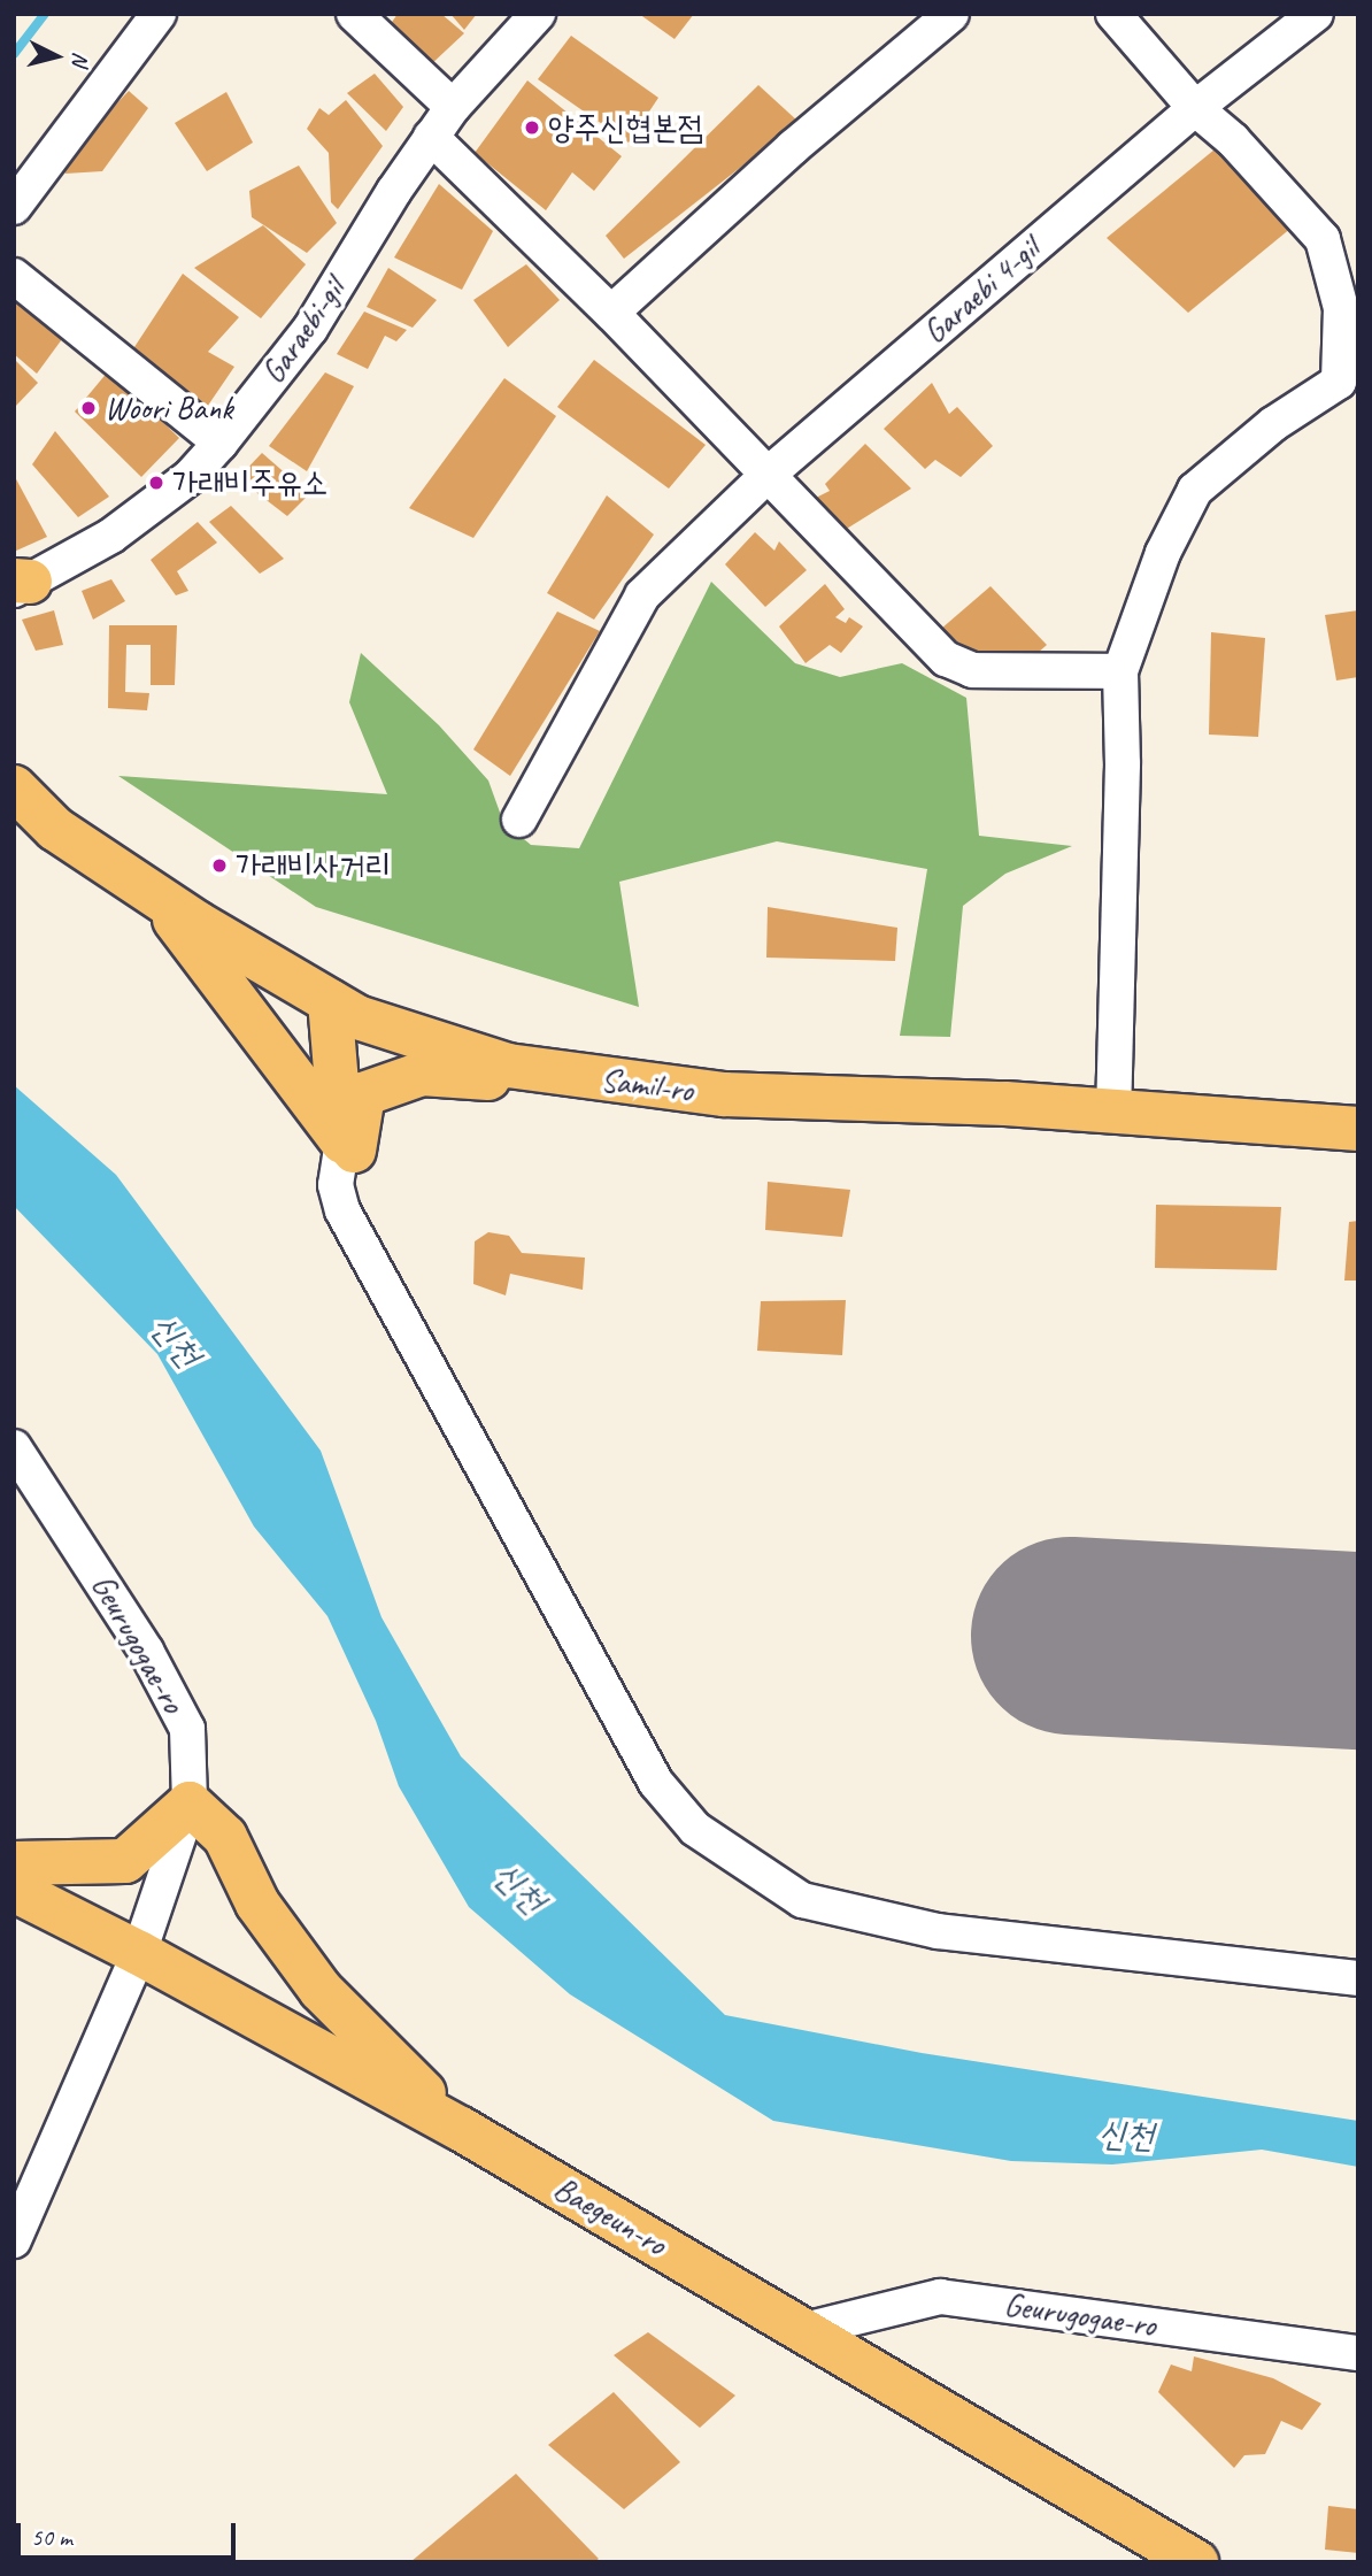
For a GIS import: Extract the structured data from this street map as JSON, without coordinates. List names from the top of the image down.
{
  "streets": {
    "main road": ["Samil-ro", "Baegeun-ro"],
    "street": ["Garaebi 4-gil", "Garaebi-gil", "Geurugogae-ro"]
  },
  "crossings": [
    ["Geurugogae-ro", "Baegeun-ro"]
  ],
  "water": ["신천"],
  "places": [
    "양주신협본점",
    "Woori Bank",
    "가래비주유소",
    "가래비사거리"
  ],
  "scale_bar": "50 m",
  "north": "right"
}
